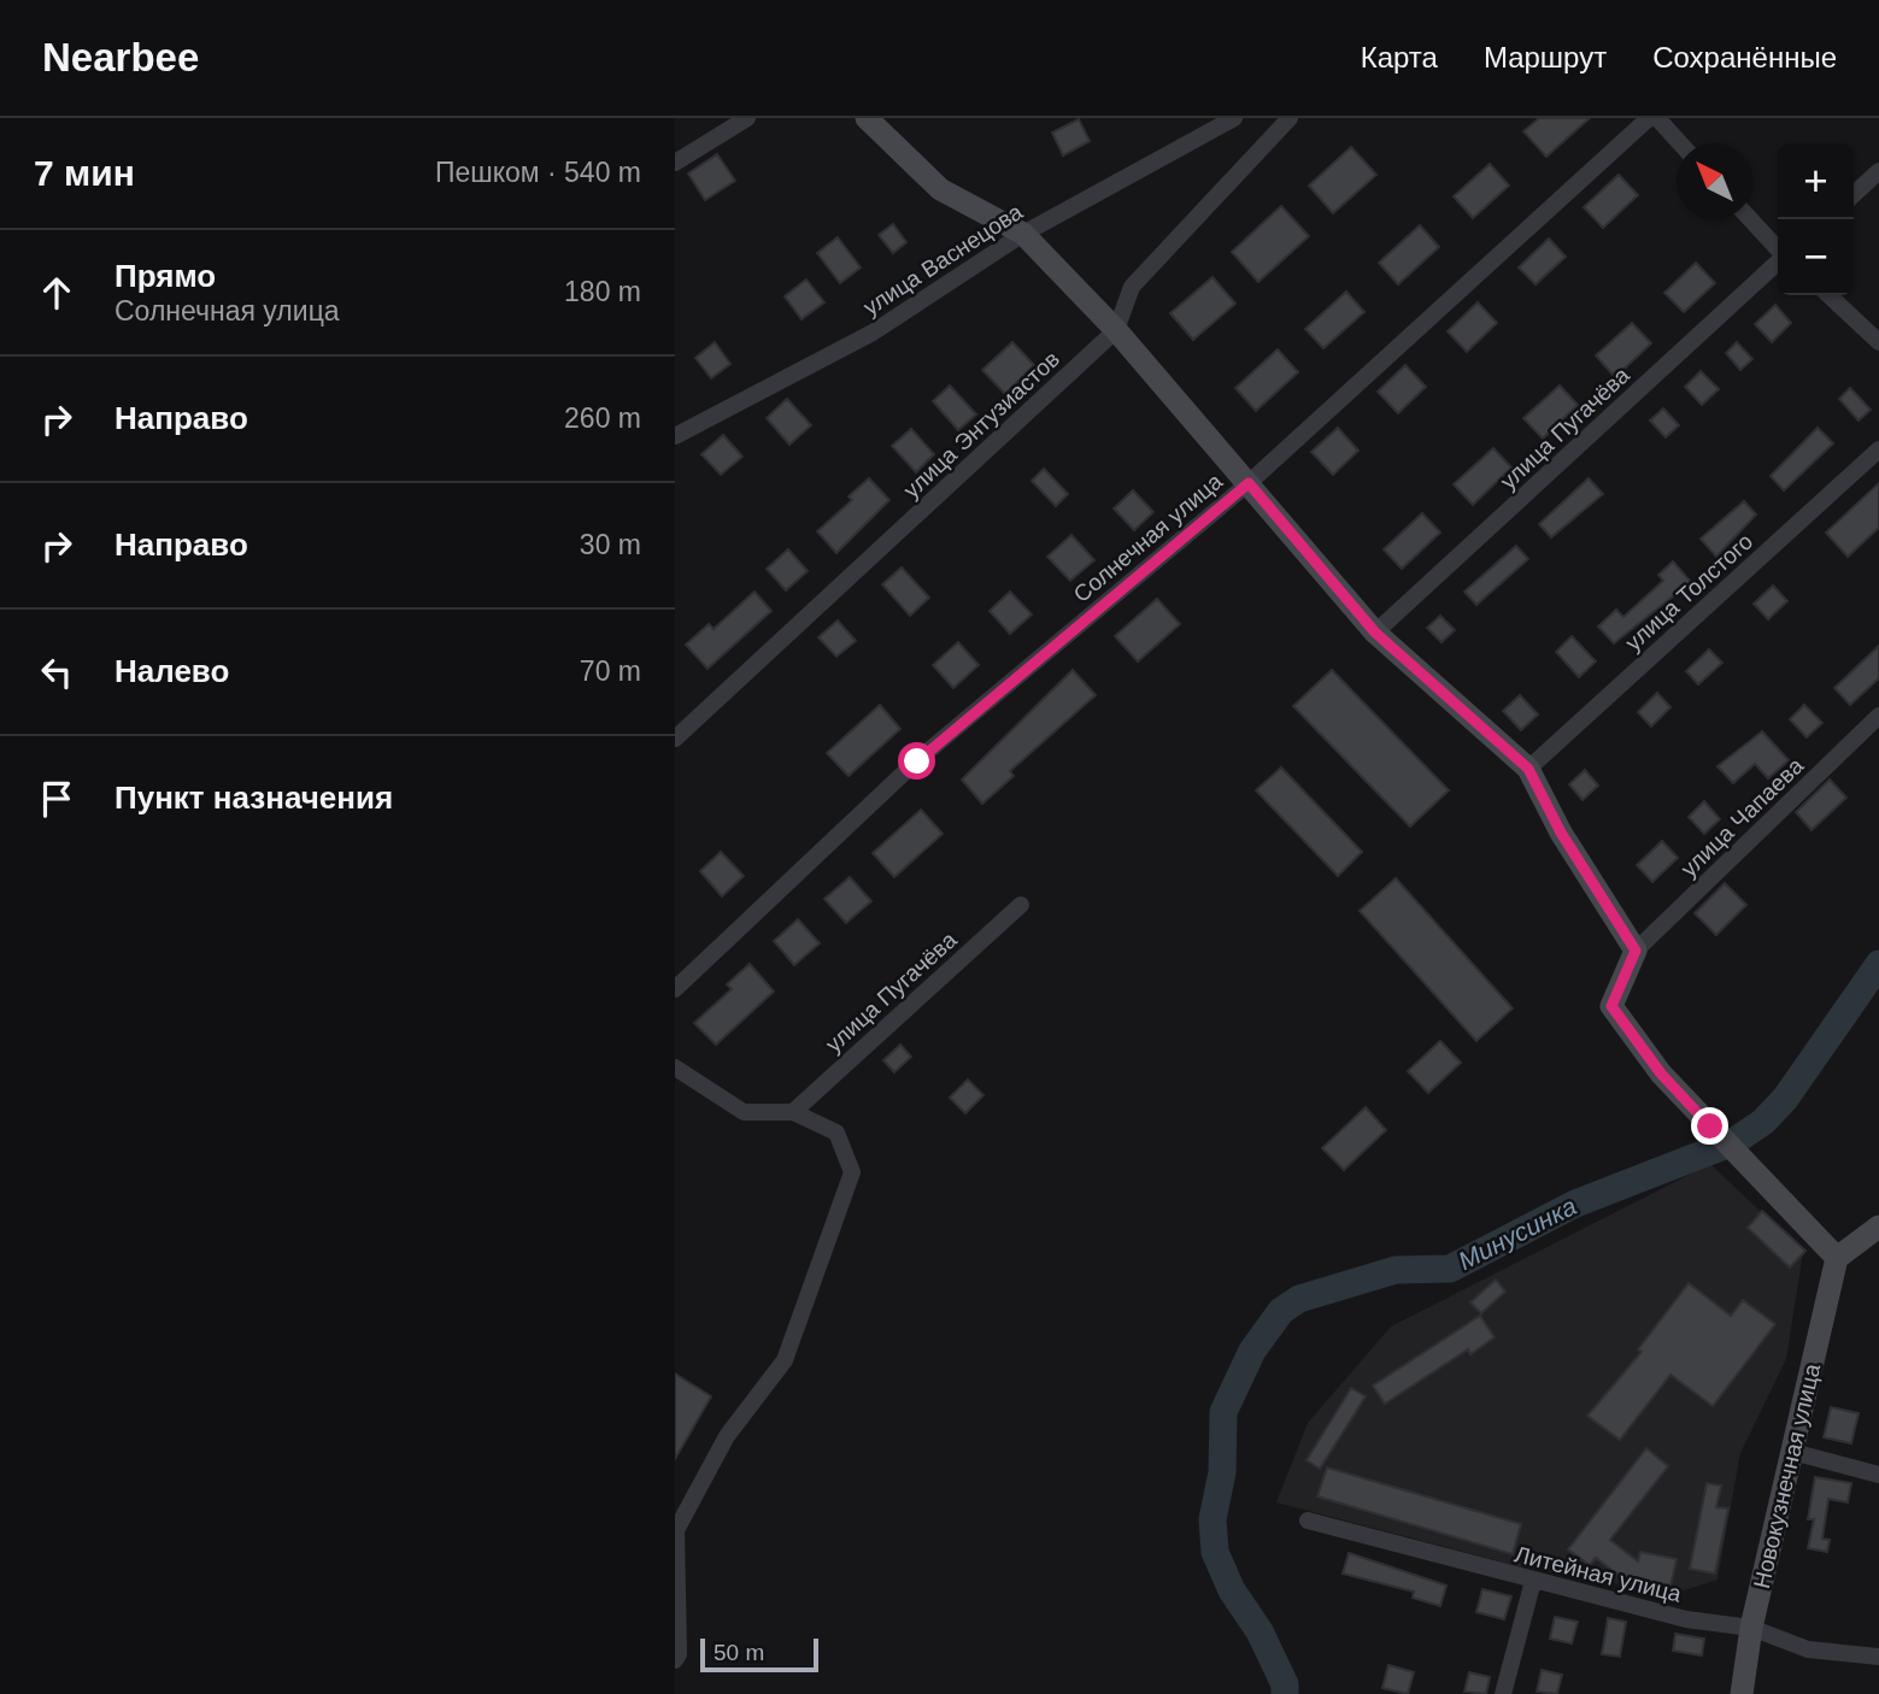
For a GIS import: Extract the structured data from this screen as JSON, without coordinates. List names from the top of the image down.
{
  "streets": {
    "street": [
      "улица Васнецова",
      "улица Энтузиастов",
      "улица Пугачёва",
      "Солнечная улица",
      "улица Толстого",
      "улица Чапаева",
      "Новокузнечная улица",
      "Литейная улица"
    ]
  },
  "crossings": [
    ["Новокузнечная улица", "Литейная улица"]
  ],
  "water": ["Минусинка"],
  "scale_bar": "50 m",
  "north": "top left",
  "page": {
    "header": "Nearbee",
    "nav": ["Карта", "Маршрут", "Сохранённые"],
    "heading": ["7 мин", "Пешком · 540 m"],
    "map_buttons": ["+", "−"],
    "list": [
      ["Прямо", "Солнечная улица", "180 m"],
      ["Направо", "260 m"],
      ["Направо", "30 m"],
      ["Налево", "70 m"],
      "Пункт назначения"
    ],
    "scale": "50 m"
  }
}
